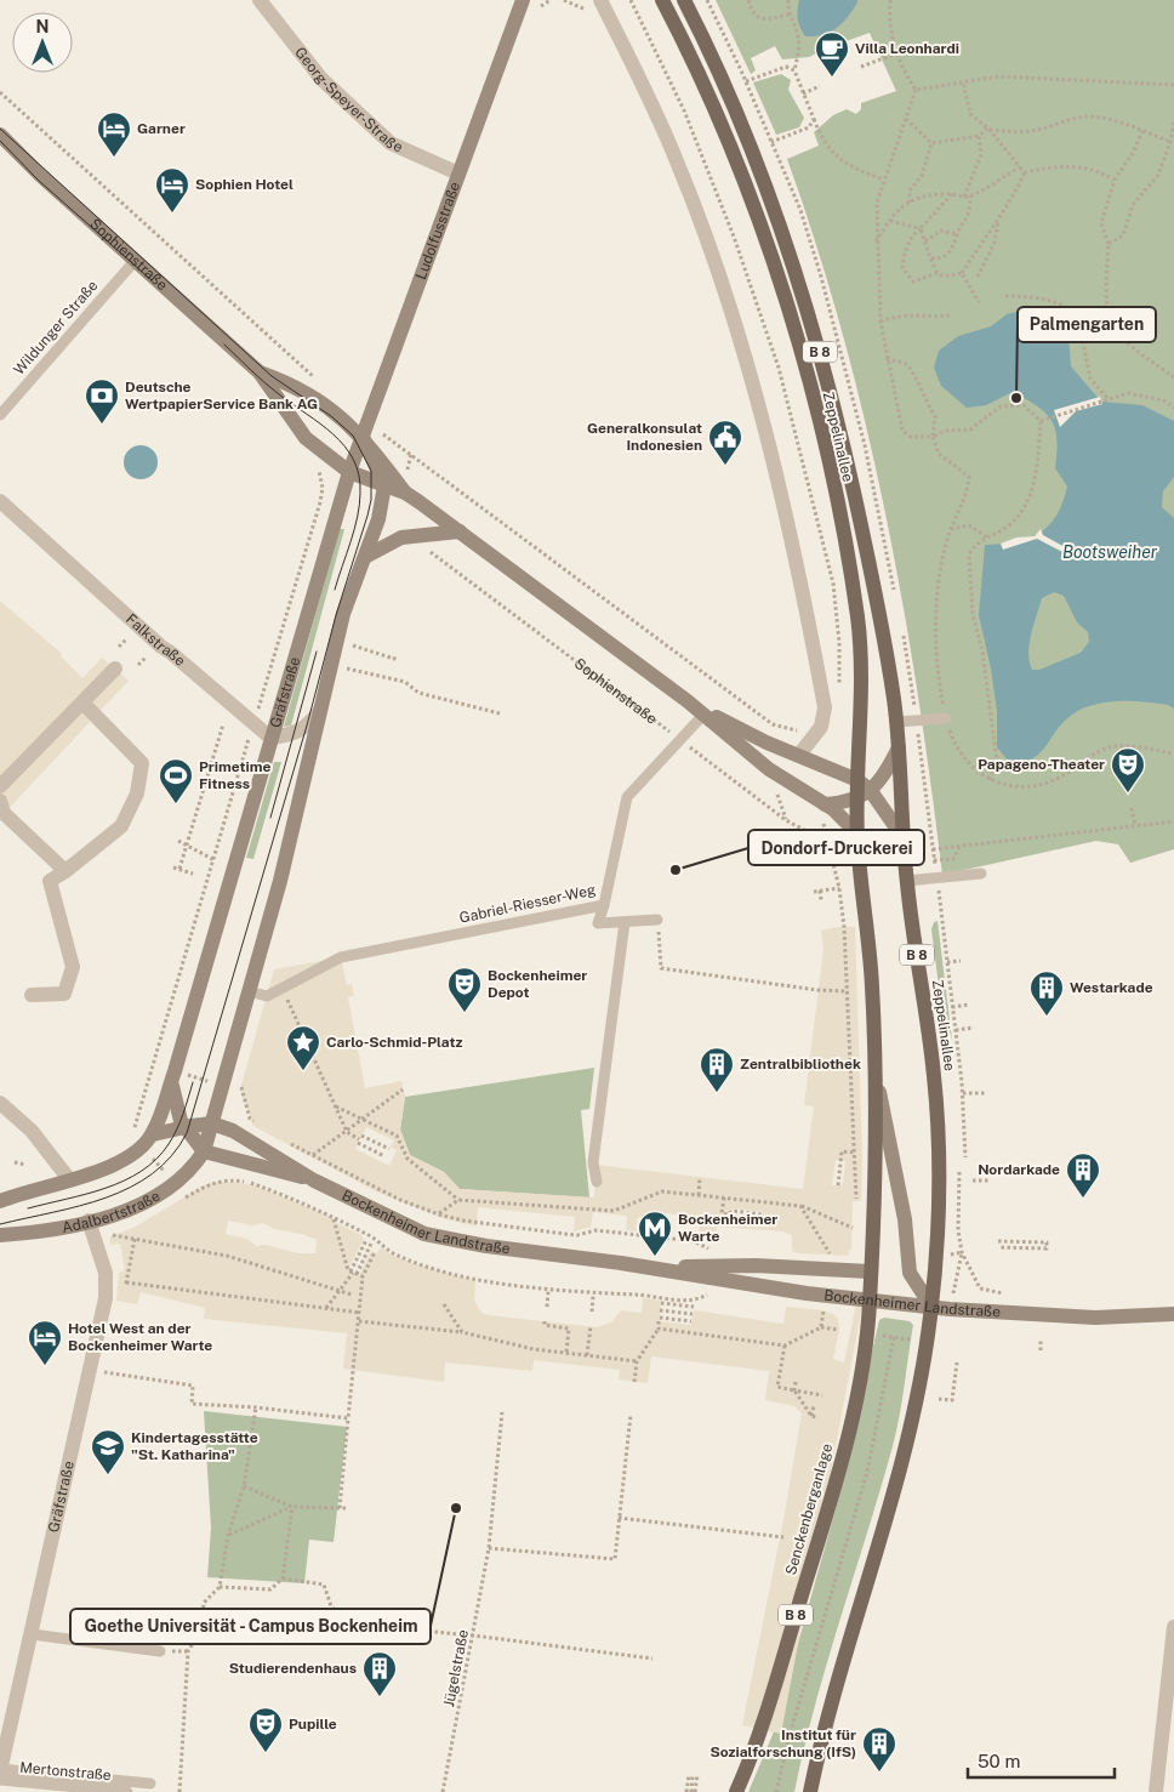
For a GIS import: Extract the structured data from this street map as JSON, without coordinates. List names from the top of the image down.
{
  "streets": {
    "main road": ["B 8", "Zeppelinallee", "Senckenberganlage"],
    "street": [
      "Georg-Speyer-Straße",
      "Ludolfusstraße",
      "Sophienstraße",
      "Falkstraße",
      "Gräfstraße",
      "Adalbertstraße",
      "Bockenheimer Landstraße"
    ],
    "lane": ["Wildunger Straße", "Gabriel-Riesser-Weg", "Mertonstraße"],
    "path": ["Jügelstraße"]
  },
  "crossings": [
    ["Georg-Speyer-Straße", "Ludolfusstraße"],
    ["Ludolfusstraße", "Sophienstraße"],
    ["Ludolfusstraße", "Gräfstraße"],
    ["Sophienstraße", "Wildunger Straße"],
    ["Sophienstraße", "Zeppelinallee"],
    ["Sophienstraße", "Gräfstraße"],
    ["Sophienstraße", "Gabriel-Riesser-Weg"],
    ["B 8", "Zeppelinallee"],
    ["B 8", "Bockenheimer Landstraße"],
    ["Zeppelinallee", "Bockenheimer Landstraße"],
    ["Zeppelinallee", "Senckenberganlage"],
    ["Falkstraße", "Gräfstraße"],
    ["Gräfstraße", "Adalbertstraße"],
    ["Gräfstraße", "Bockenheimer Landstraße"],
    ["Adalbertstraße", "Bockenheimer Landstraße"],
    ["Bockenheimer Landstraße", "Senckenberganlage"]
  ],
  "water": ["Bootsweiher"],
  "places": {
    "cafe": ["Villa Leonhardi"],
    "hotel": ["Garner", "Sophien Hotel", "Hotel West an der Bockenheimer Warte"],
    "other": ["Palmengarten", "Dondorf-Druckerei", "Goethe Universität - Campus Bockenheim"],
    "bank": ["Deutsche WertpapierService Bank AG"],
    "public building": ["Generalkonsulat Indonesien"],
    "theatre": ["Papageno-Theater", "Bockenheimer Depot", "Pupille"],
    "sports": ["Primetime Fitness"],
    "building": [
      "Westarkade",
      "Zentralbibliothek",
      "Nordarkade",
      "Studierendenhaus",
      "Institut für Sozialforschung (IfS)"
    ],
    "place": ["Carlo-Schmid-Platz"],
    "metro station": ["Bockenheimer Warte"],
    "school or university": ["Kindertagesstätte \"St. Katharina\""]
  },
  "scale_bar": "50 m",
  "north": "top"
}
